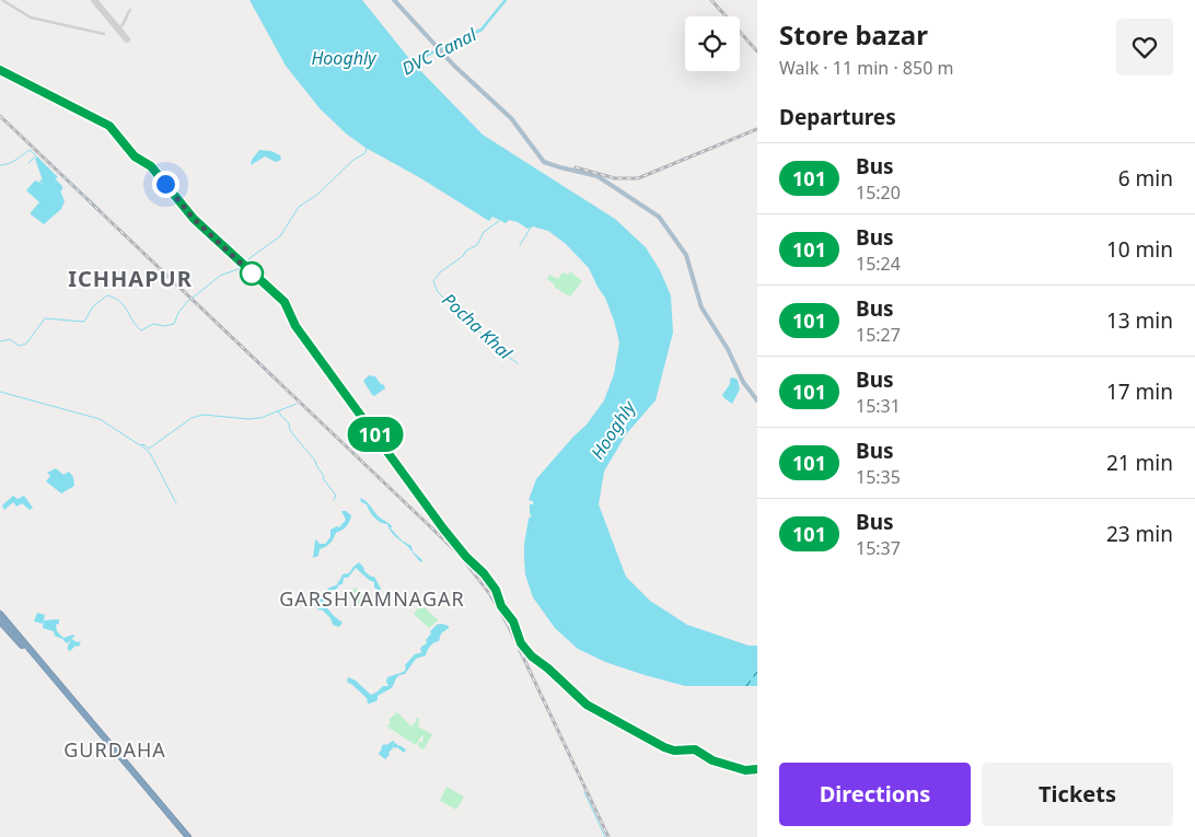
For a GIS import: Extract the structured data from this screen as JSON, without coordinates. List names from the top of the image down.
{
  "districts": ["ICHHAPUR", "GARSHYAMNAGAR", "GURDAHA"],
  "water": ["DVC Canal", "Hooghly", "Pocha Khal"],
  "lines": ["bus line 101"],
  "page": {
    "on_map": "101",
    "heading": [
      ["Store bazar", "Walk · 11 min · 850 m"],
      "Departures"
    ],
    "list": [
      {
        "mark": "101",
        "name": "Bus",
        "note": "15:20",
        "value": "6 min"
      },
      {
        "mark": "101",
        "name": "Bus",
        "note": "15:24",
        "value": "10 min"
      },
      {
        "mark": "101",
        "name": "Bus",
        "note": "15:27",
        "value": "13 min"
      },
      {
        "mark": "101",
        "name": "Bus",
        "note": "15:31",
        "value": "17 min"
      },
      {
        "mark": "101",
        "name": "Bus",
        "note": "15:35",
        "value": "21 min"
      },
      {
        "mark": "101",
        "name": "Bus",
        "note": "15:37",
        "value": "23 min"
      }
    ],
    "buttons": ["Directions", "Tickets"]
  }
}
